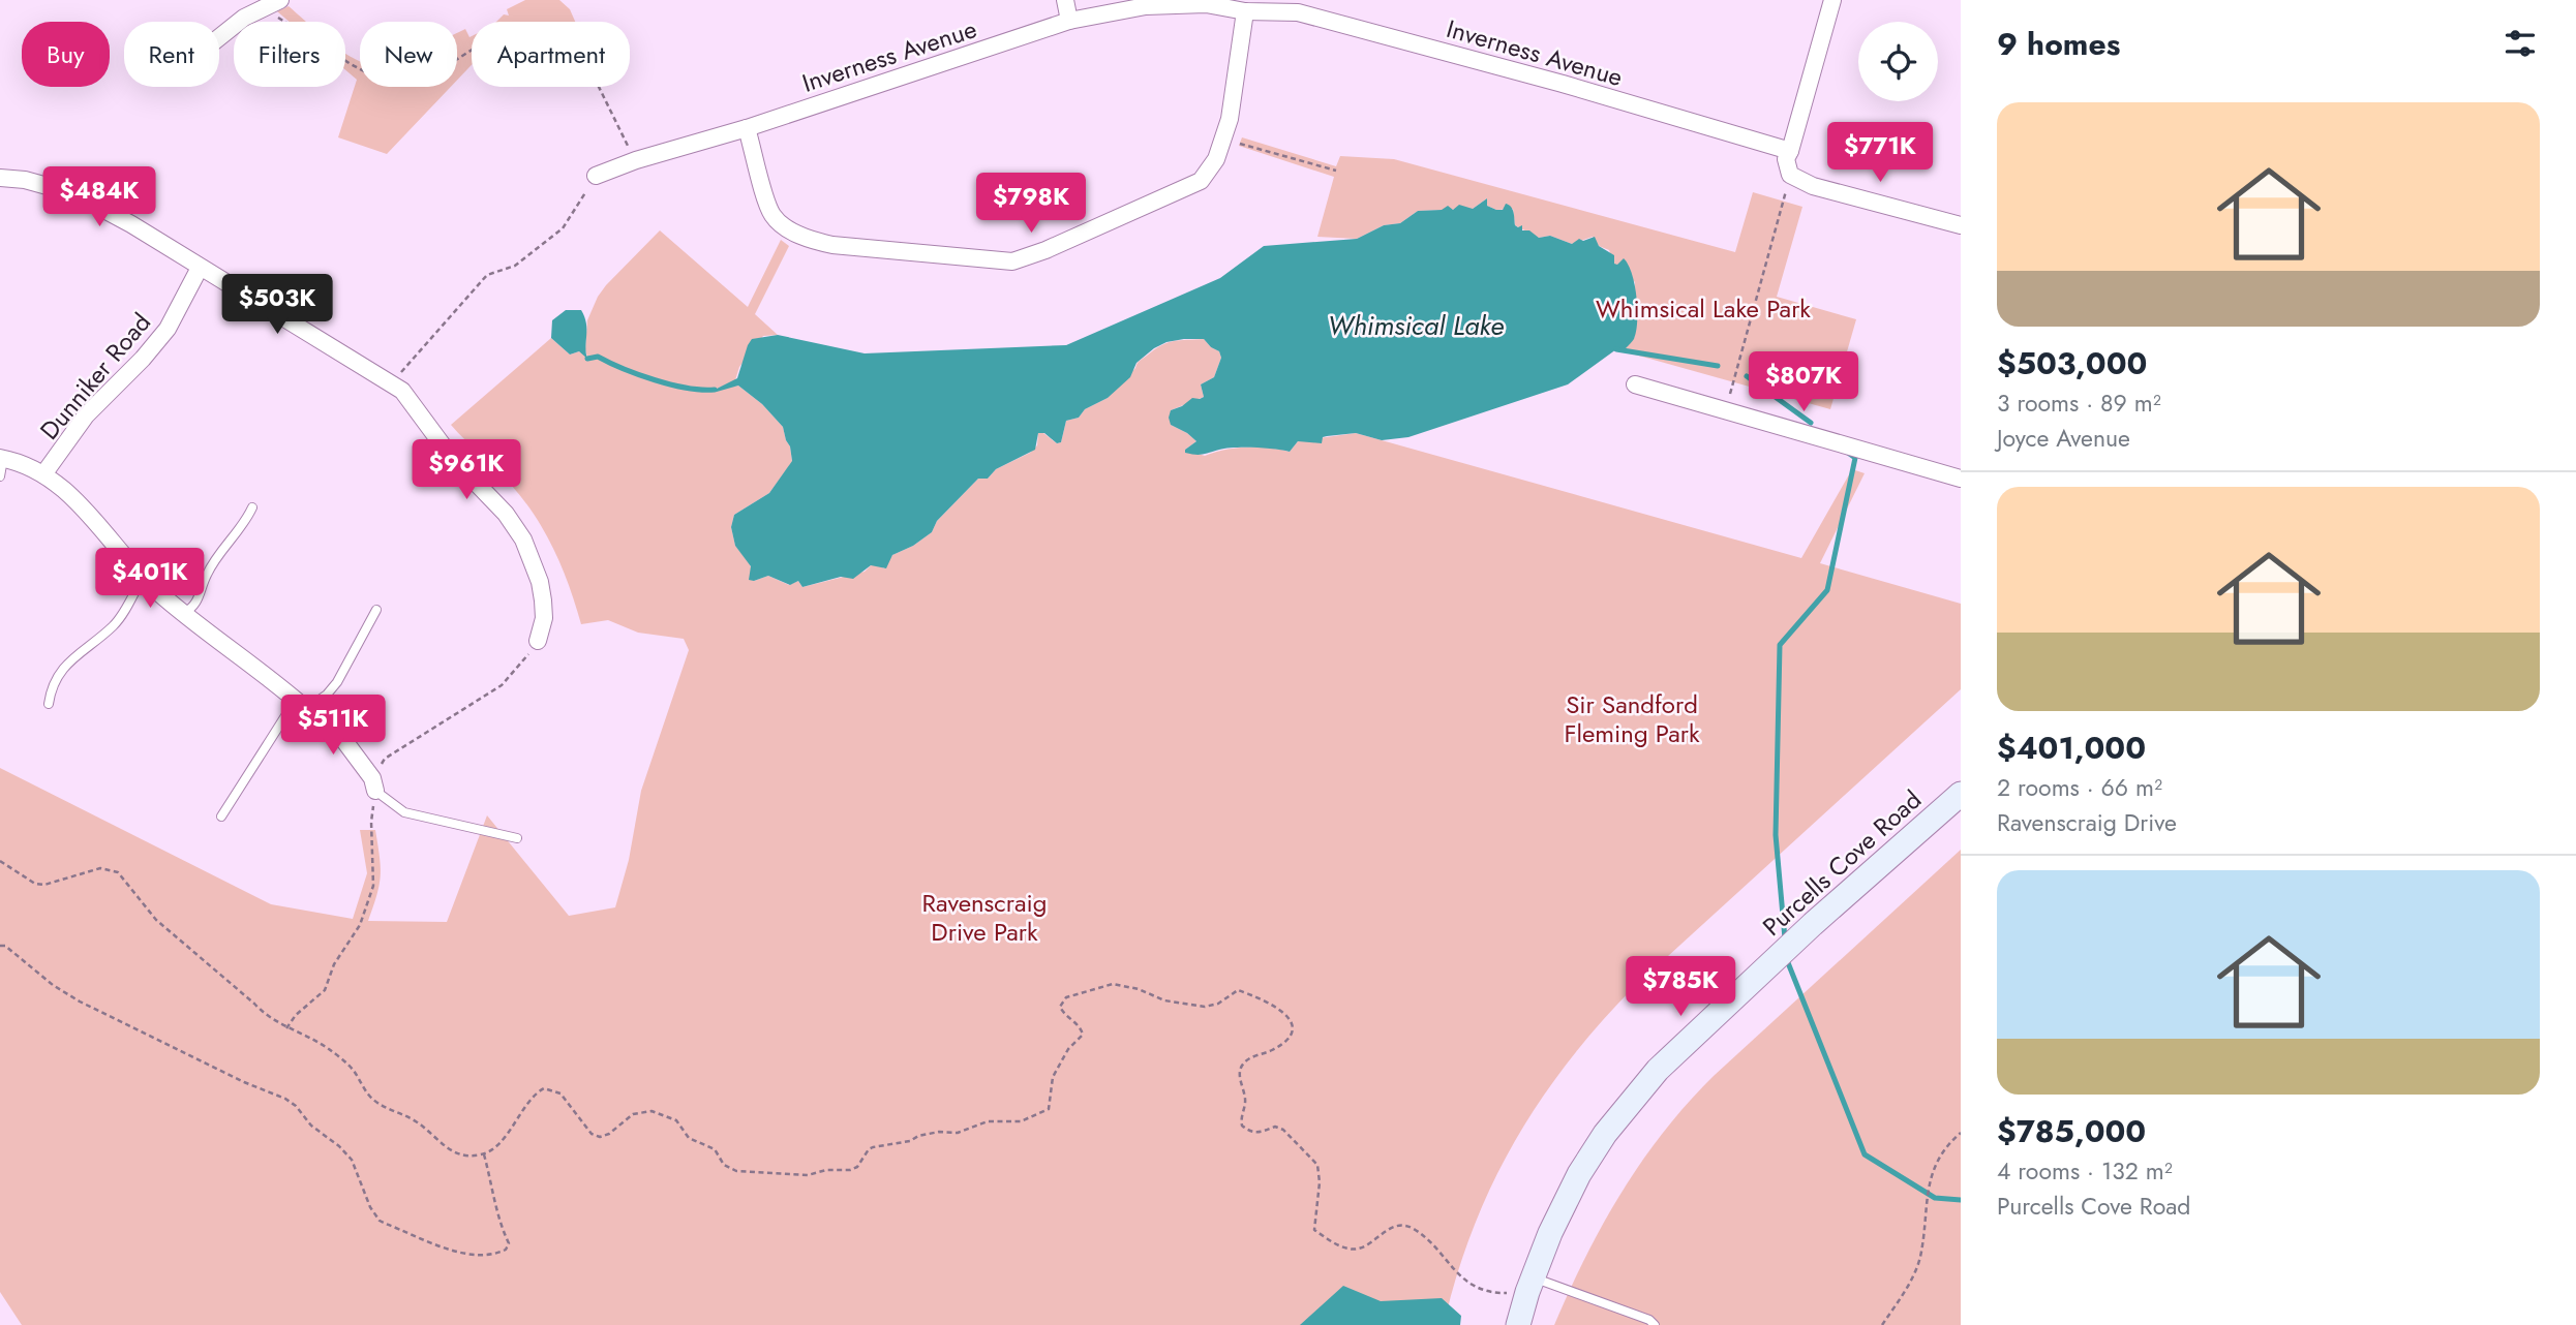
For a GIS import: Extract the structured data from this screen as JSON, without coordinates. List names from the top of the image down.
{
  "streets": {
    "main road": ["Purcells Cove Road"],
    "street": ["Inverness Avenue", "Dunniker Road"]
  },
  "water": ["Whimsical Lake"],
  "parks": ["Whimsical Lake Park", "Sir Sandford Fleming Park", "Ravenscraig Drive Park"],
  "page": {
    "heading": "9 homes",
    "chip": [
      "Buy",
      "Rent",
      "Filters",
      "New",
      "Apartment"
    ],
    "list": [
      {
        "name": "$503,000",
        "note": "3 rooms · 89 m² · Joyce Avenue"
      },
      {
        "name": "$401,000",
        "note": "2 rooms · 66 m² · Ravenscraig Drive"
      },
      {
        "name": "$785,000",
        "note": "4 rooms · 132 m² · Purcells Cove Road"
      }
    ],
    "price": [
      "$771K",
      "$484K",
      "$798K",
      "$503K",
      "$807K",
      "$961K",
      "$401K",
      "$511K",
      "$785K"
    ]
  }
}
